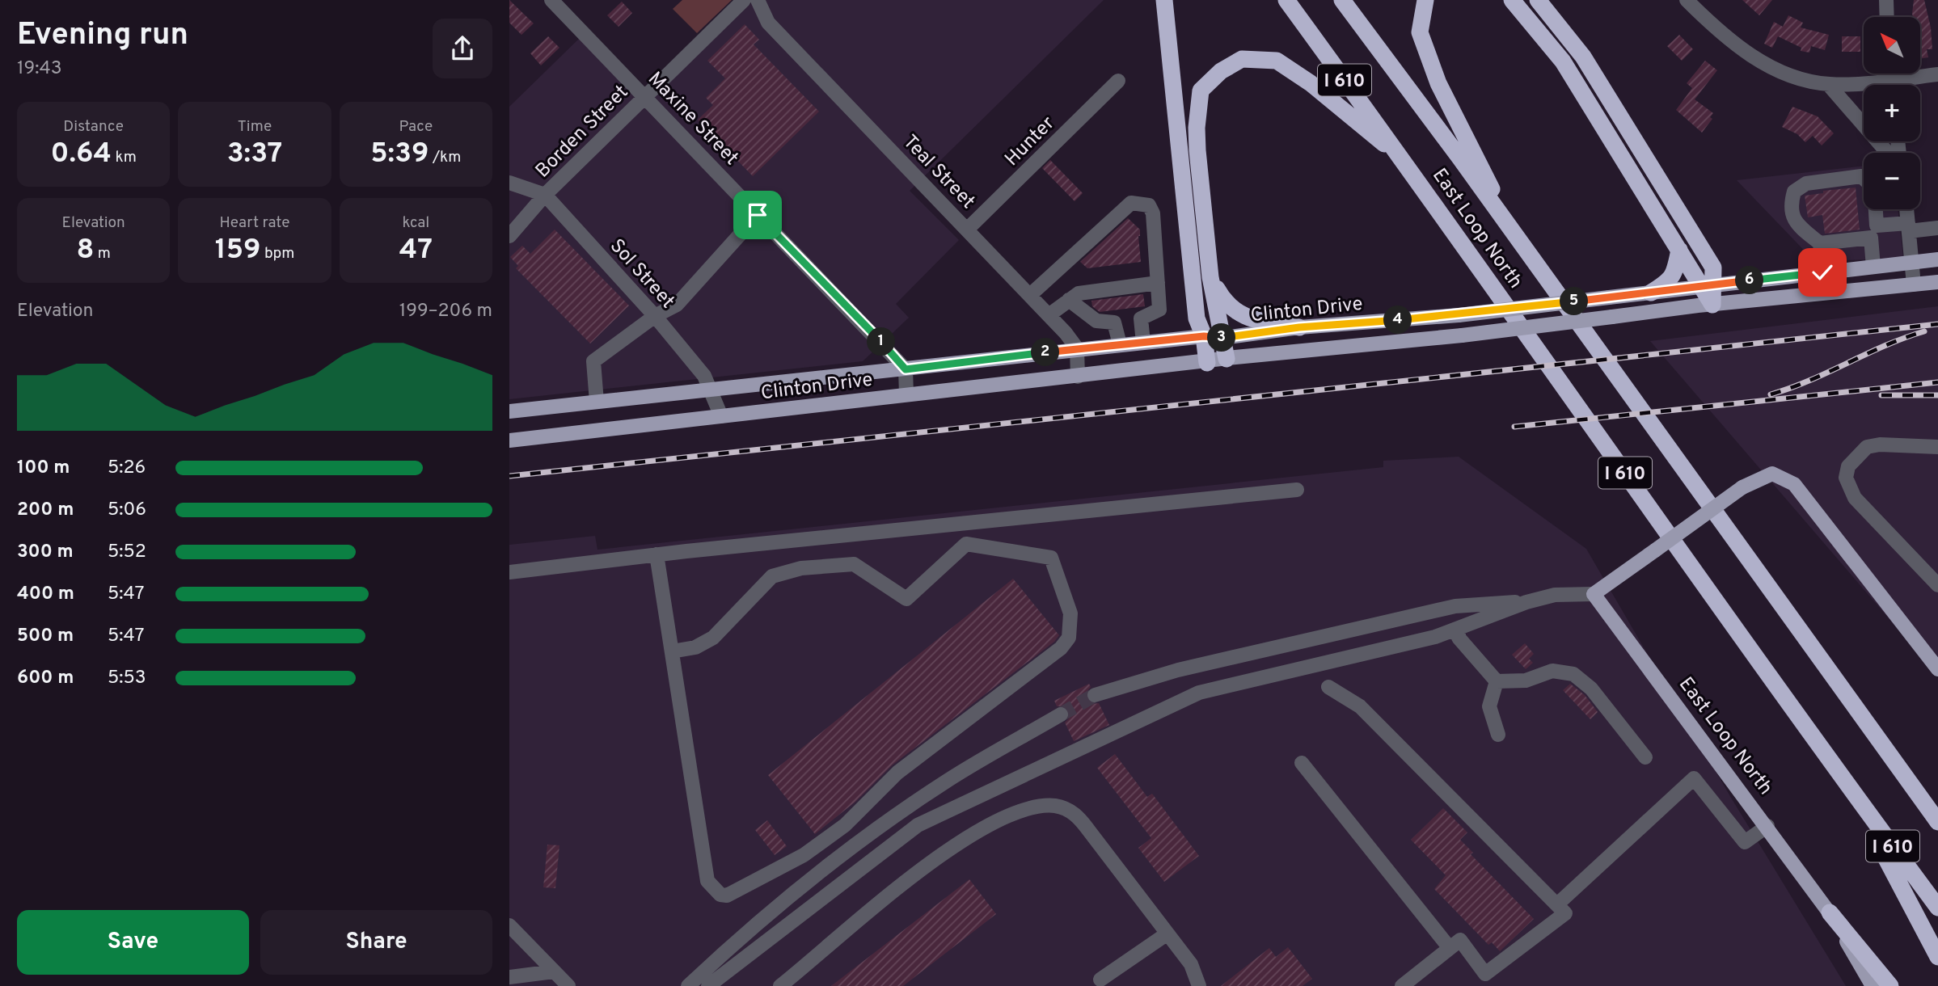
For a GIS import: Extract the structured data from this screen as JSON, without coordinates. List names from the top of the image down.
{
  "streets": {
    "highway": ["I 610", "East Loop North"],
    "main road": ["Clinton Drive"],
    "street": [
      "Maxine Street",
      "Borden Street",
      "Hunter",
      "Teal Street",
      "Sol Street"
    ]
  },
  "crossings": [
    ["Maxine Street", "Borden Street"],
    ["Maxine Street", "Clinton Drive"],
    ["Borden Street", "Sol Street"],
    ["Hunter", "Teal Street"],
    ["Teal Street", "Clinton Drive"],
    ["Sol Street", "Clinton Drive"]
  ],
  "north": "top left",
  "page": {
    "heading": ["Evening run", "19:43"],
    "map_buttons": ["+", "−"],
    "stats": [
      ["Distance", "0.64 km"],
      ["Time", "3:37"],
      ["Pace", "5:39 /km"],
      ["Elevation", "8 m"],
      ["Heart rate", "159 bpm"],
      ["kcal", "47"]
    ],
    "pins": [
      "6",
      "5",
      "4",
      "3",
      "1",
      "2"
    ],
    "chart": ["Elevation", "199–206 m"],
    "list": [
      {
        "name": "100 m",
        "note": "5:26"
      },
      {
        "name": "200 m",
        "note": "5:06"
      },
      {
        "name": "300 m",
        "note": "5:52"
      },
      {
        "name": "400 m",
        "note": "5:47"
      },
      {
        "name": "500 m",
        "note": "5:47"
      },
      {
        "name": "600 m",
        "note": "5:53"
      }
    ],
    "buttons": ["Save", "Share"]
  }
}
